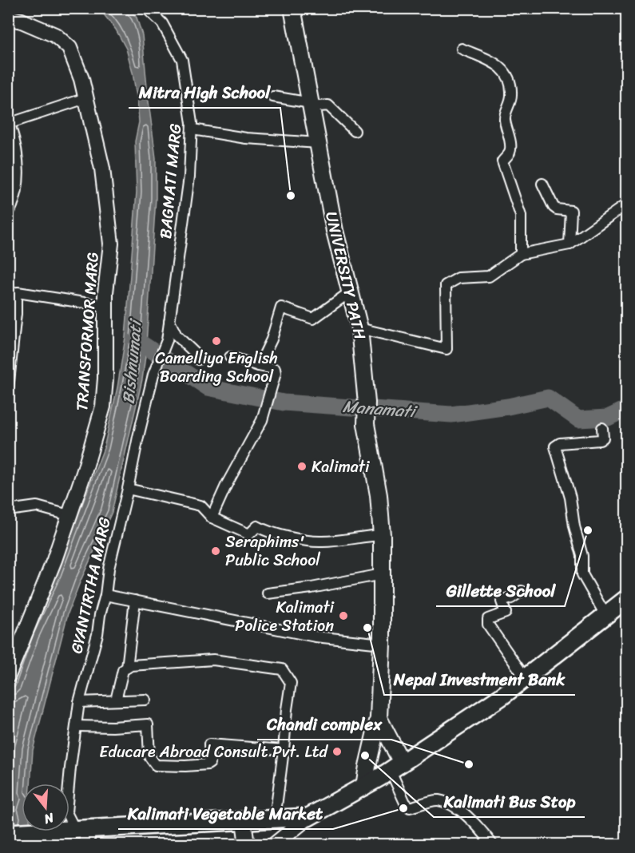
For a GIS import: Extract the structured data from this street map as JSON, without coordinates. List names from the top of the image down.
{
  "streets": {
    "main road": ["UNIVERSITY PATH", "TRANSFORMOR MARG"],
    "street": ["BAGMATI MARG", "GYANTIRTHA MARG"]
  },
  "crossings": [
    ["BAGMATI MARG", "GYANTIRTHA MARG"]
  ],
  "water": ["Bishnumati", "Manamati"],
  "places": [
    "Mitra High School",
    "Camelliya English Boarding School",
    "Kalimati",
    "Gillette School",
    "Seraphims' Public School",
    "Kalimati Police Station",
    "Nepal Investment Bank",
    "Educare Abroad Consult Pvt. Ltd",
    "Kalimati Bus Stop",
    "Chandi complex",
    "Kalimati Vegetable Market"
  ],
  "north": "bottom"
}
